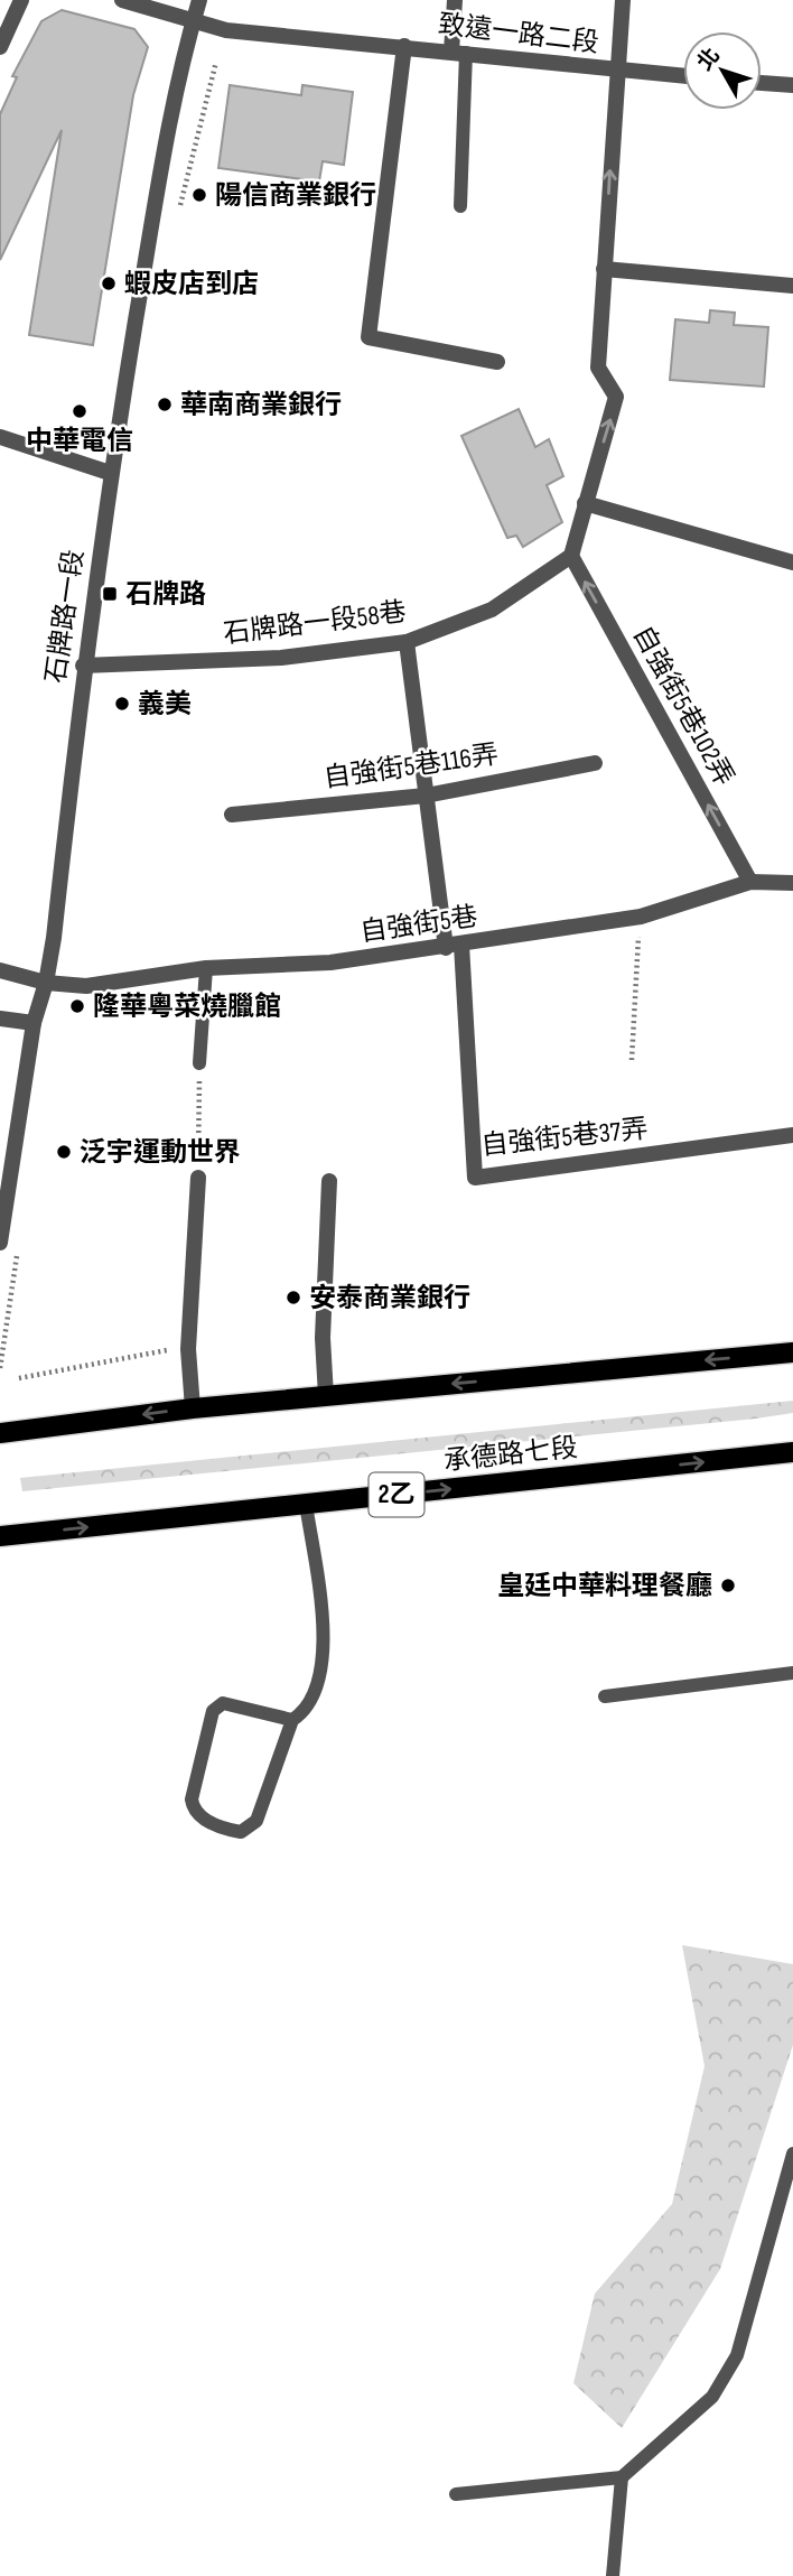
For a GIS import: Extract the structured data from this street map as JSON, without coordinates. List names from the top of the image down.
{
  "streets": {
    "main road": ["承德路七段", "2乙"],
    "street": [
      "致遠一路二段",
      "石牌路一段",
      "石牌路一段58巷",
      "自強街5巷102弄",
      "自強街5巷116弄",
      "自強街5巷",
      "自強街5巷37弄"
    ]
  },
  "crossings": [
    ["致遠一路二段", "石牌路一段"],
    ["石牌路一段", "石牌路一段58巷"],
    ["石牌路一段", "自強街5巷"],
    ["石牌路一段58巷", "自強街5巷102弄"],
    ["自強街5巷102弄", "自強街5巷"],
    ["自強街5巷", "自強街5巷37弄"]
  ],
  "one_way": ["自強街5巷102弄"],
  "places": {
    "other": [
      "陽信商業銀行",
      "蝦皮店到店",
      "華南商業銀行",
      "中華電信",
      "義美",
      "隆華粵菜燒臘館",
      "泛宇運動世界",
      "安泰商業銀行",
      "皇廷中華料理餐廳"
    ],
    "transit": ["石牌路"]
  },
  "north": "top left"
}
